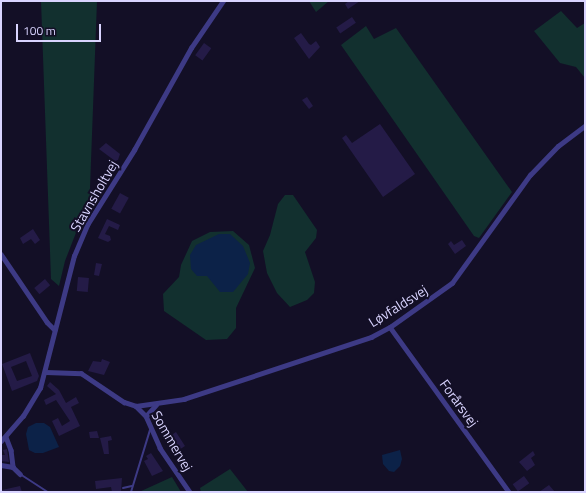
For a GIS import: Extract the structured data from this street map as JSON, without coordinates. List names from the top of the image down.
{
  "streets": {
    "street": [
      "Stavnsholtvej",
      "Løvfaldsvej",
      "Forårsvej",
      "Sommervej"
    ]
  },
  "crossings": [
    ["Stavnsholtvej", "Sommervej"],
    ["Løvfaldsvej", "Forårsvej"],
    ["Løvfaldsvej", "Sommervej"]
  ],
  "scale_bar": "100 m"
}
